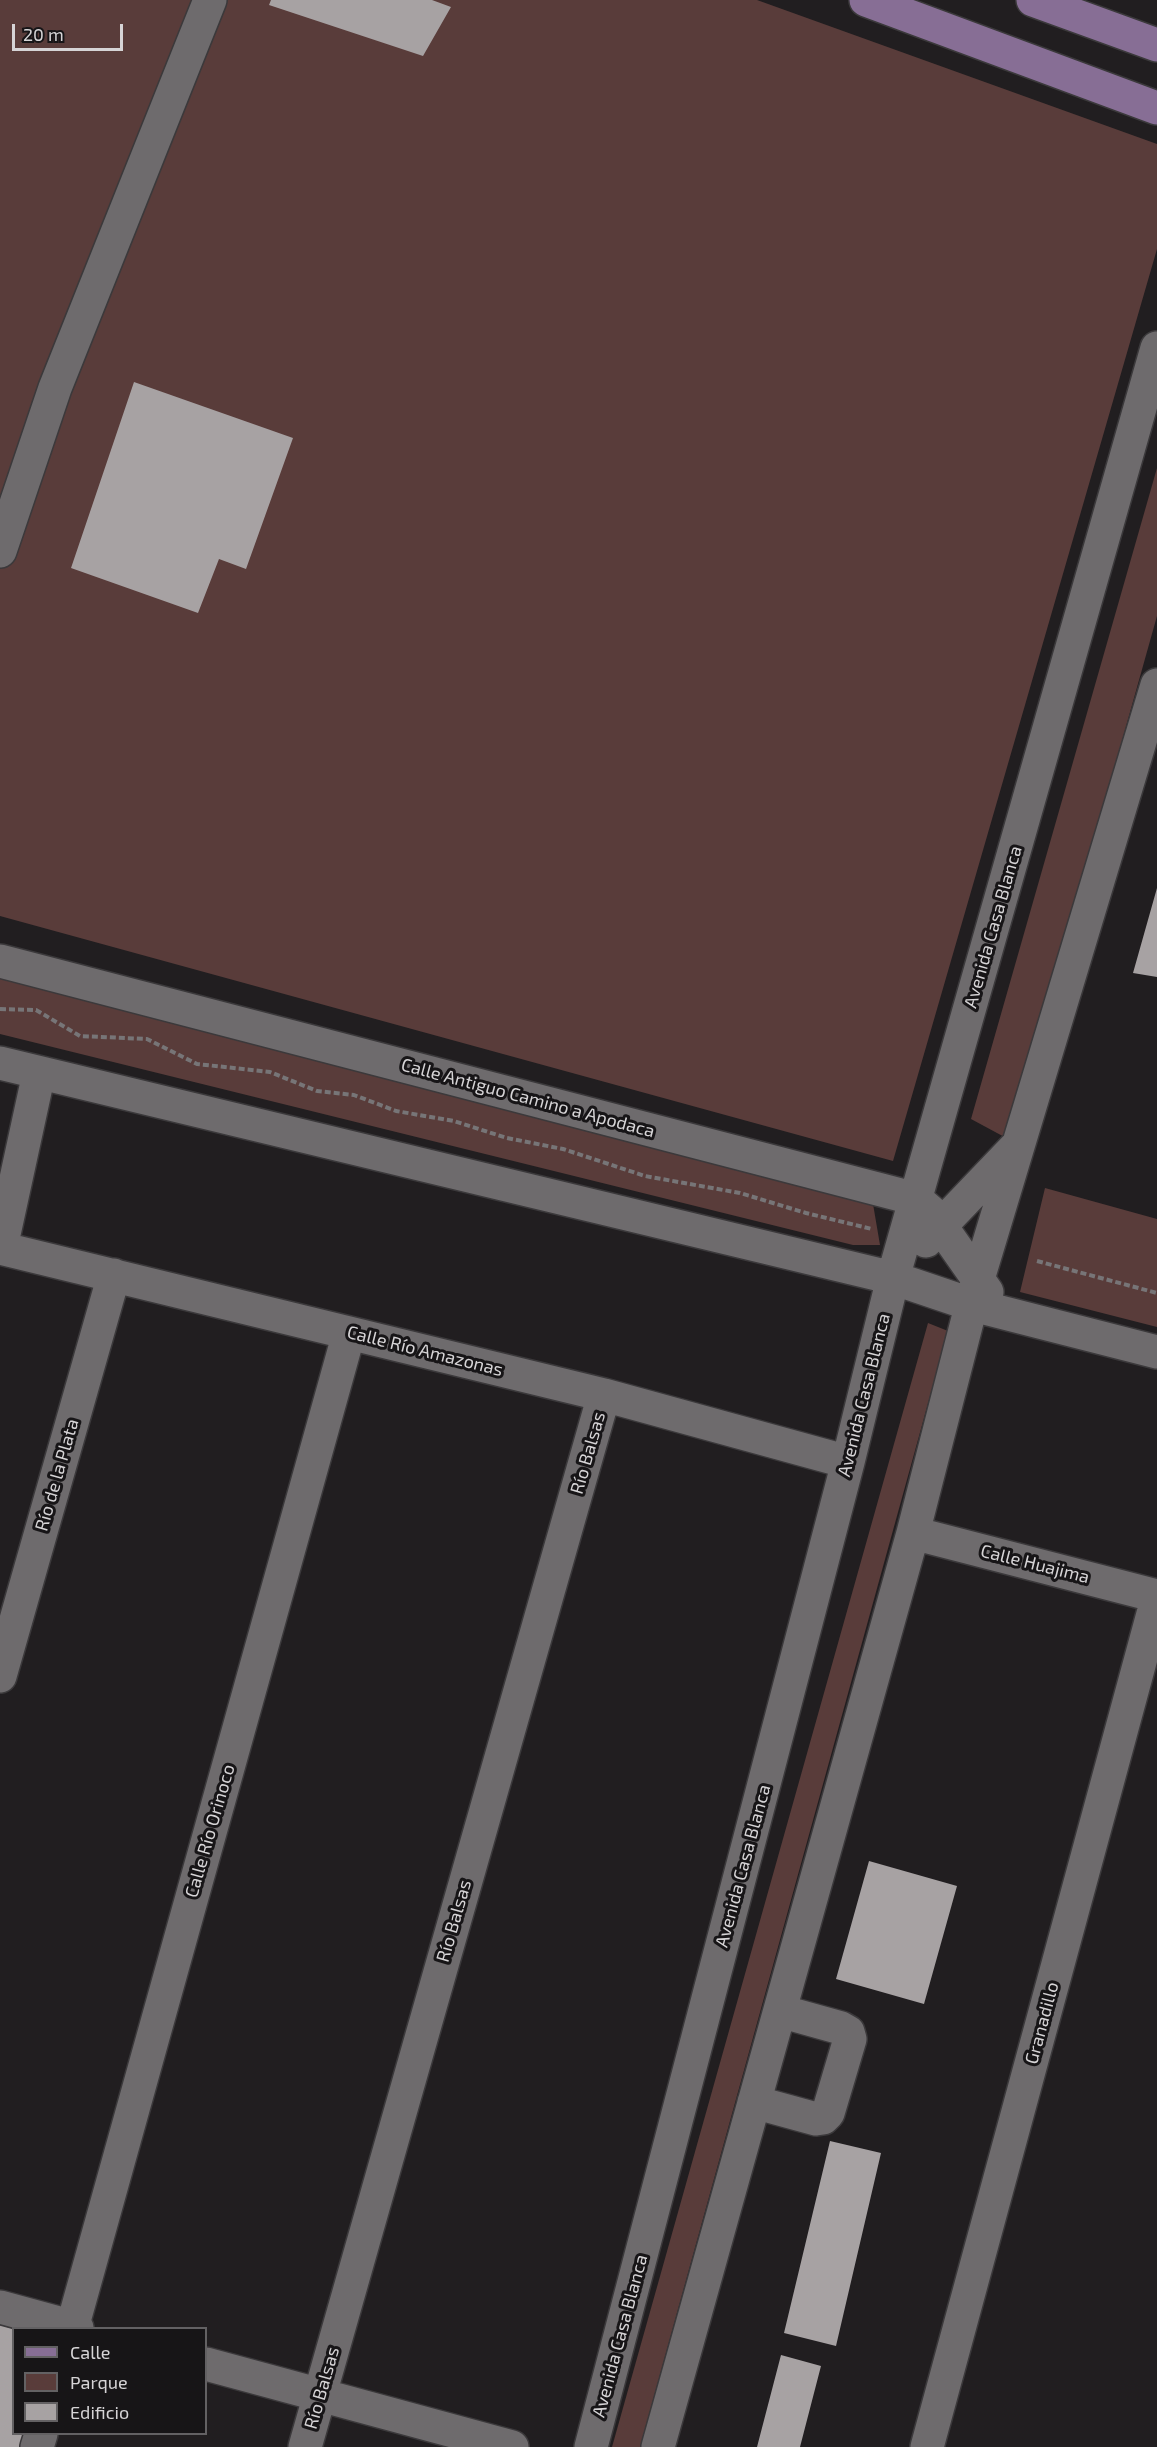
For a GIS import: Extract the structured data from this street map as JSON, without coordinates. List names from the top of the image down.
{
  "streets": {
    "street": [
      "Avenida Casa Blanca",
      "Calle Antiguo Camino a Apodaca",
      "Calle Río Amazonas",
      "Río Balsas",
      "Río de la Plata",
      "Calle Huajima",
      "Calle Río Orinoco",
      "Granadillo"
    ]
  },
  "crossings": [
    ["Avenida Casa Blanca", "Calle Antiguo Camino a Apodaca"],
    ["Avenida Casa Blanca", "Calle Río Amazonas"],
    ["Calle Río Amazonas", "Río Balsas"],
    ["Calle Río Amazonas", "Río de la Plata"],
    ["Calle Río Amazonas", "Calle Río Orinoco"],
    ["Calle Huajima", "Granadillo"]
  ],
  "legend": ["Calle", "Parque", "Edificio"],
  "scale_bar": "20 m"
}
